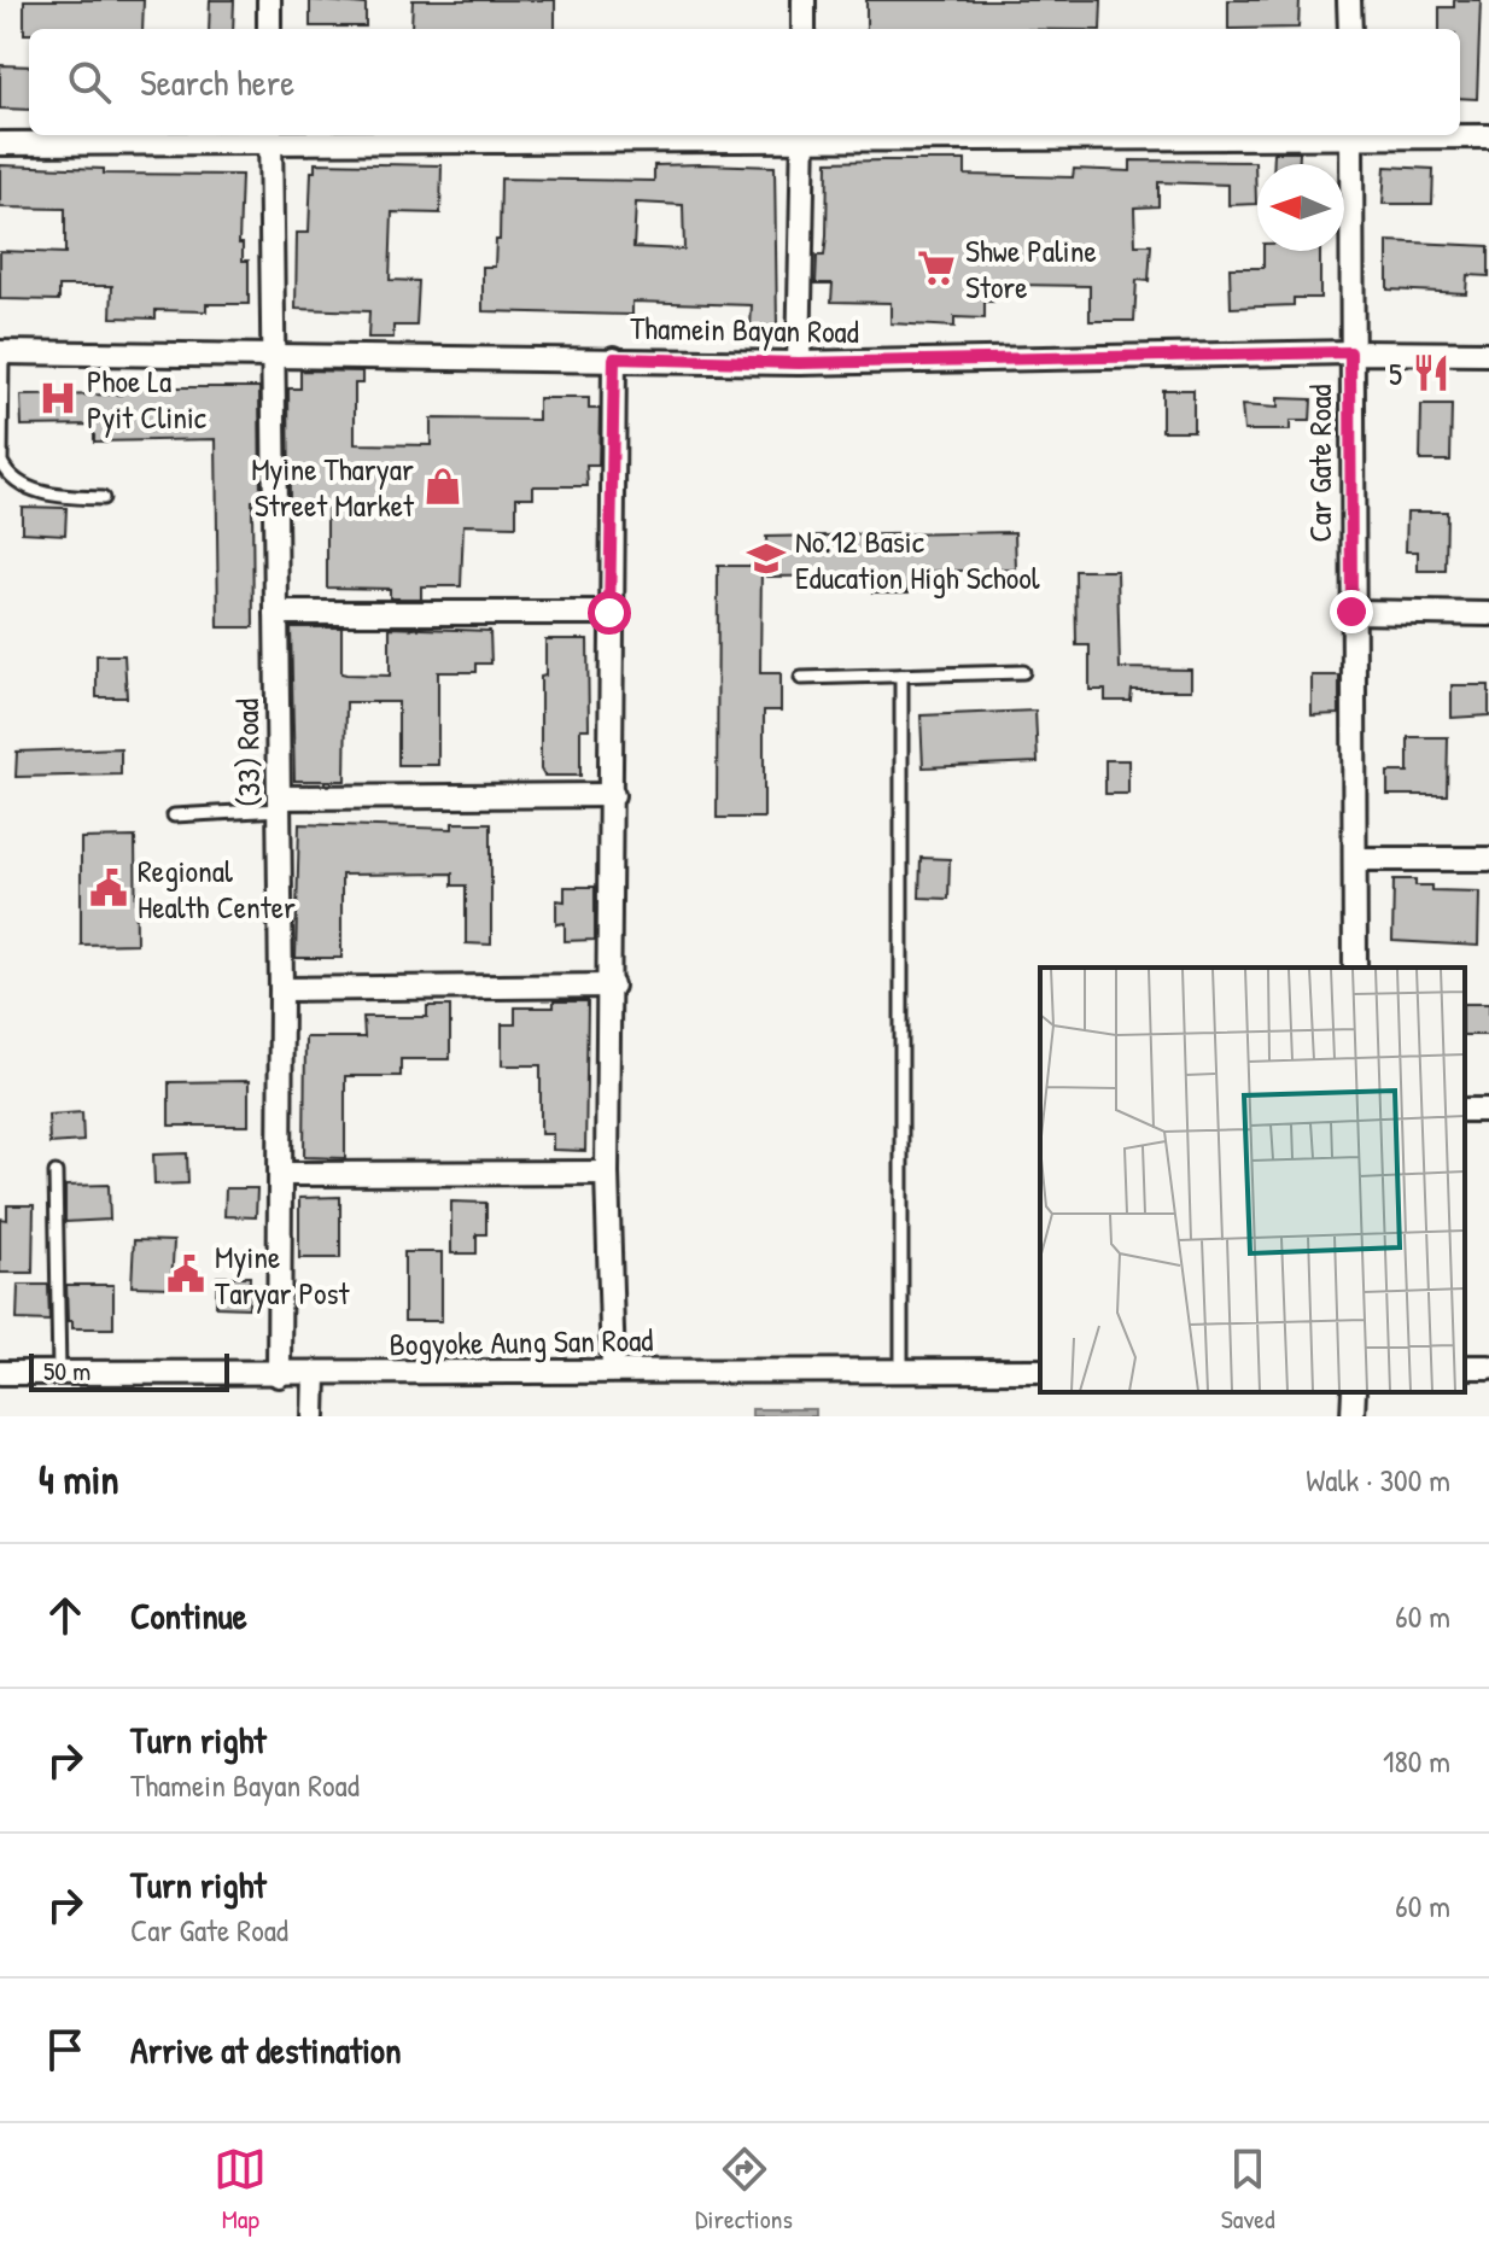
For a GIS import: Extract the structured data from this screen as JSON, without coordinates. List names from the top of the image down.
{
  "streets": {
    "street": [
      "Thamein Bayan Road",
      "Car Gate Road",
      "(33) Road",
      "Bogyoke Aung San Road"
    ]
  },
  "crossings": [
    ["Thamein Bayan Road", "Car Gate Road"],
    ["Thamein Bayan Road", "(33) Road"],
    ["(33) Road", "Bogyoke Aung San Road"]
  ],
  "places": {
    "supermarket": ["Shwe Paline Store"],
    "restaurant": ["5"],
    "hospital": ["Phoe La Pyit Clinic"],
    "shop": ["Myine Tharyar Street Market"],
    "school or university": ["No.12 Basic Education High School"],
    "public building": ["Regional Health Center", "Myine Taryar Post"]
  },
  "scale_bar": "50 m",
  "north": "left",
  "page": {
    "search": "Search here",
    "scale": "50 m",
    "heading": ["4 min", "Walk · 300 m"],
    "list": [
      ["Continue", "60 m"],
      ["Turn right", "Thamein Bayan Road", "180 m"],
      ["Turn right", "Car Gate Road", "60 m"],
      "Arrive at destination"
    ],
    "nav": ["Map", "Directions", "Saved"]
  }
}
